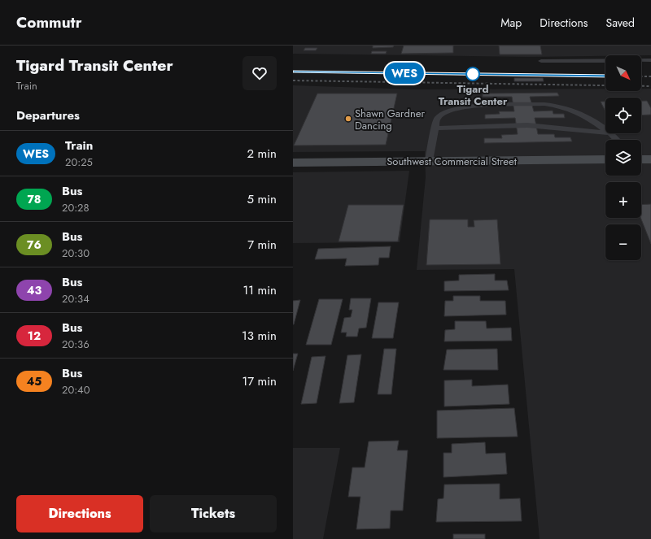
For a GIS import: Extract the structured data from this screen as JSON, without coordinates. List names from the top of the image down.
{
  "streets": {
    "street": ["Southwest Commercial Street"]
  },
  "places": ["Tigard Transit Center", "Shawn Gardner Dancing"],
  "north": "bottom right",
  "page": {
    "header": "Commutr",
    "nav": ["Map", "Directions", "Saved"],
    "heading": [
      ["Tigard Transit Center", "Train"],
      "Departures"
    ],
    "on_map": "WES",
    "map_buttons": ["+", "−"],
    "list": [
      {
        "mark": "WES",
        "name": "Train",
        "note": "20:25",
        "value": "2 min"
      },
      {
        "mark": "78",
        "name": "Bus",
        "note": "20:28",
        "value": "5 min"
      },
      {
        "mark": "76",
        "name": "Bus",
        "note": "20:30",
        "value": "7 min"
      },
      {
        "mark": "43",
        "name": "Bus",
        "note": "20:34",
        "value": "11 min"
      },
      {
        "mark": "12",
        "name": "Bus",
        "note": "20:36",
        "value": "13 min"
      },
      {
        "mark": "45",
        "name": "Bus",
        "note": "20:40",
        "value": "17 min"
      }
    ],
    "buttons": ["Directions", "Tickets"]
  }
}
